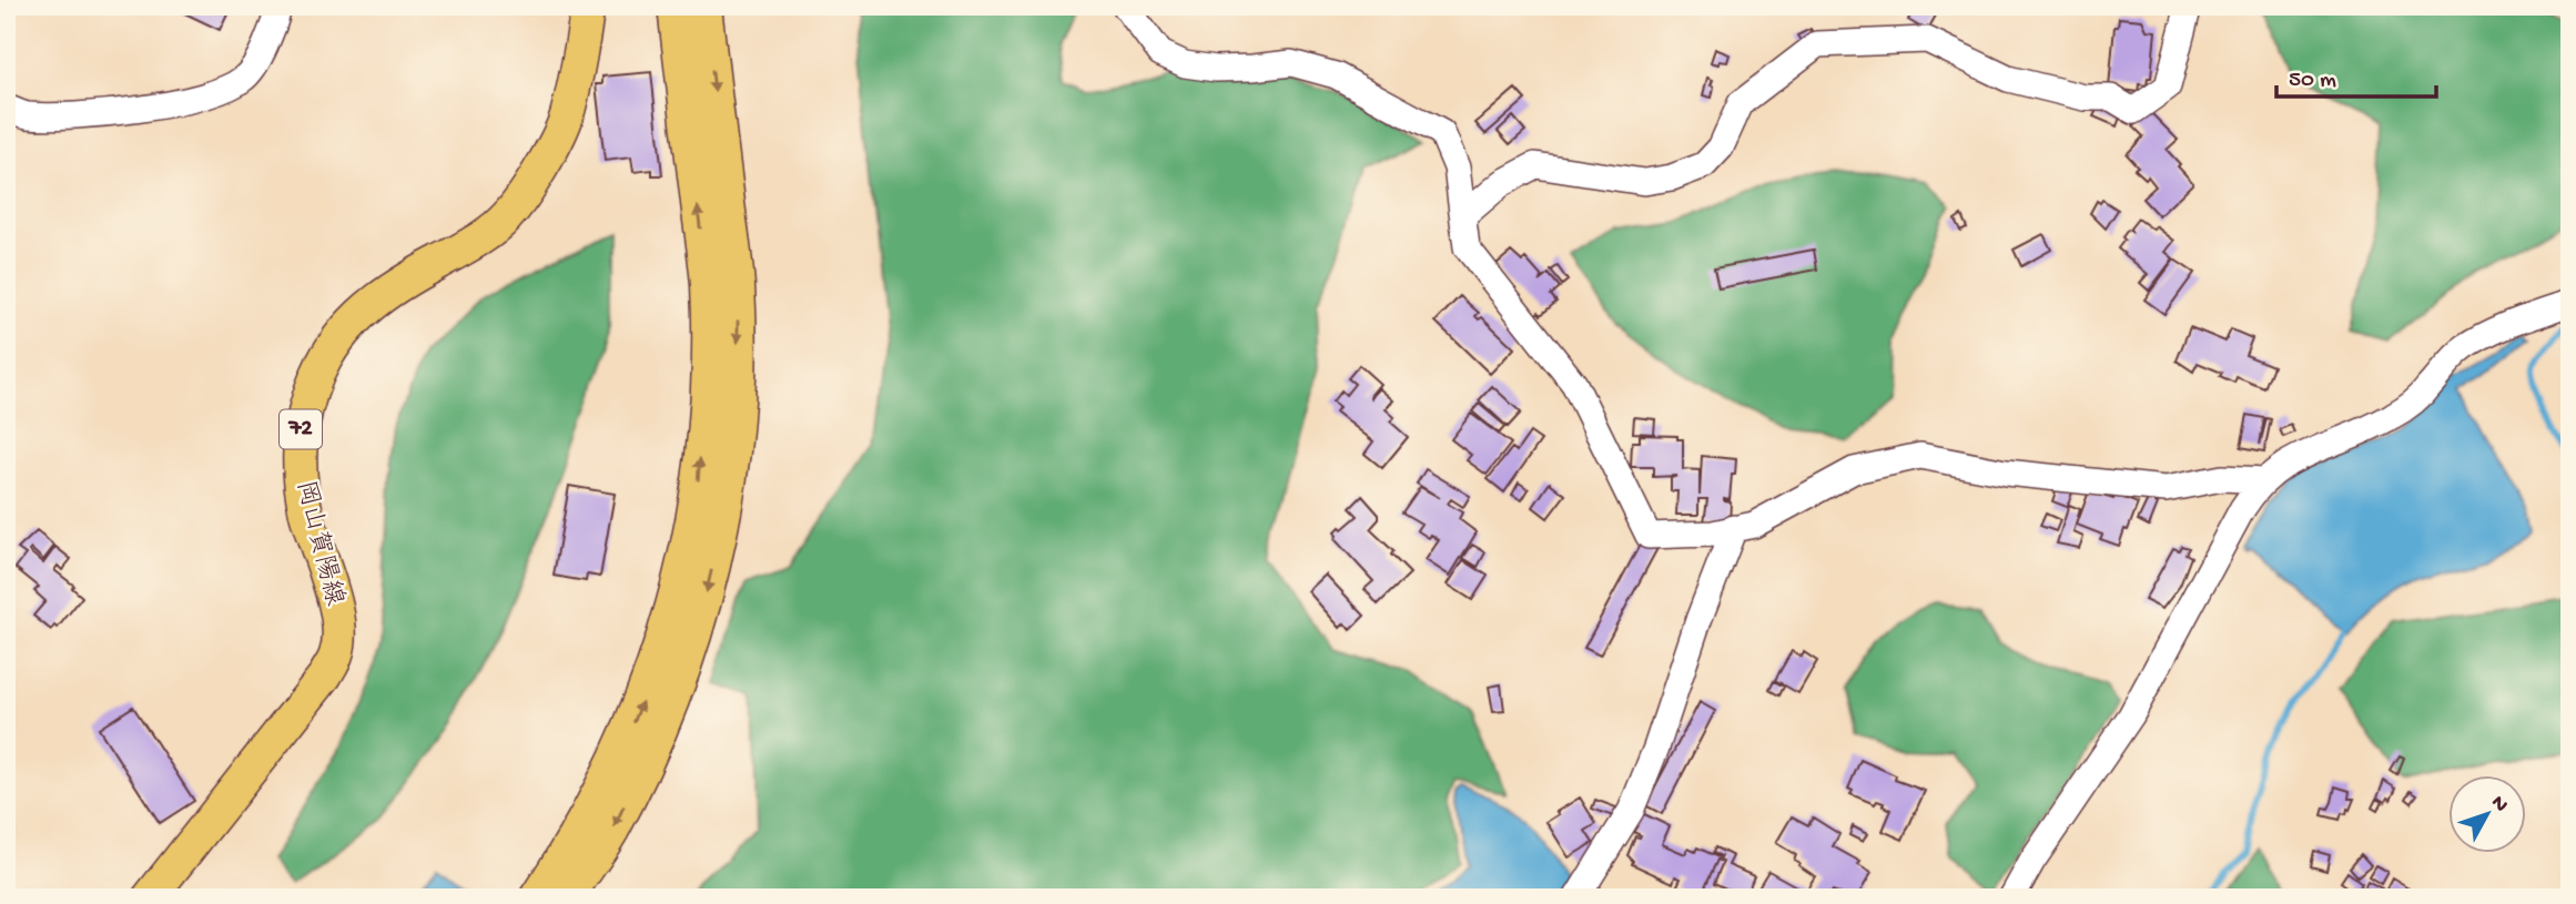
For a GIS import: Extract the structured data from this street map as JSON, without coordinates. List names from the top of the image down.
{
  "streets": {
    "main road": ["72", "岡山賀陽線"]
  },
  "scale_bar": "50 m",
  "north": "top right"
}
